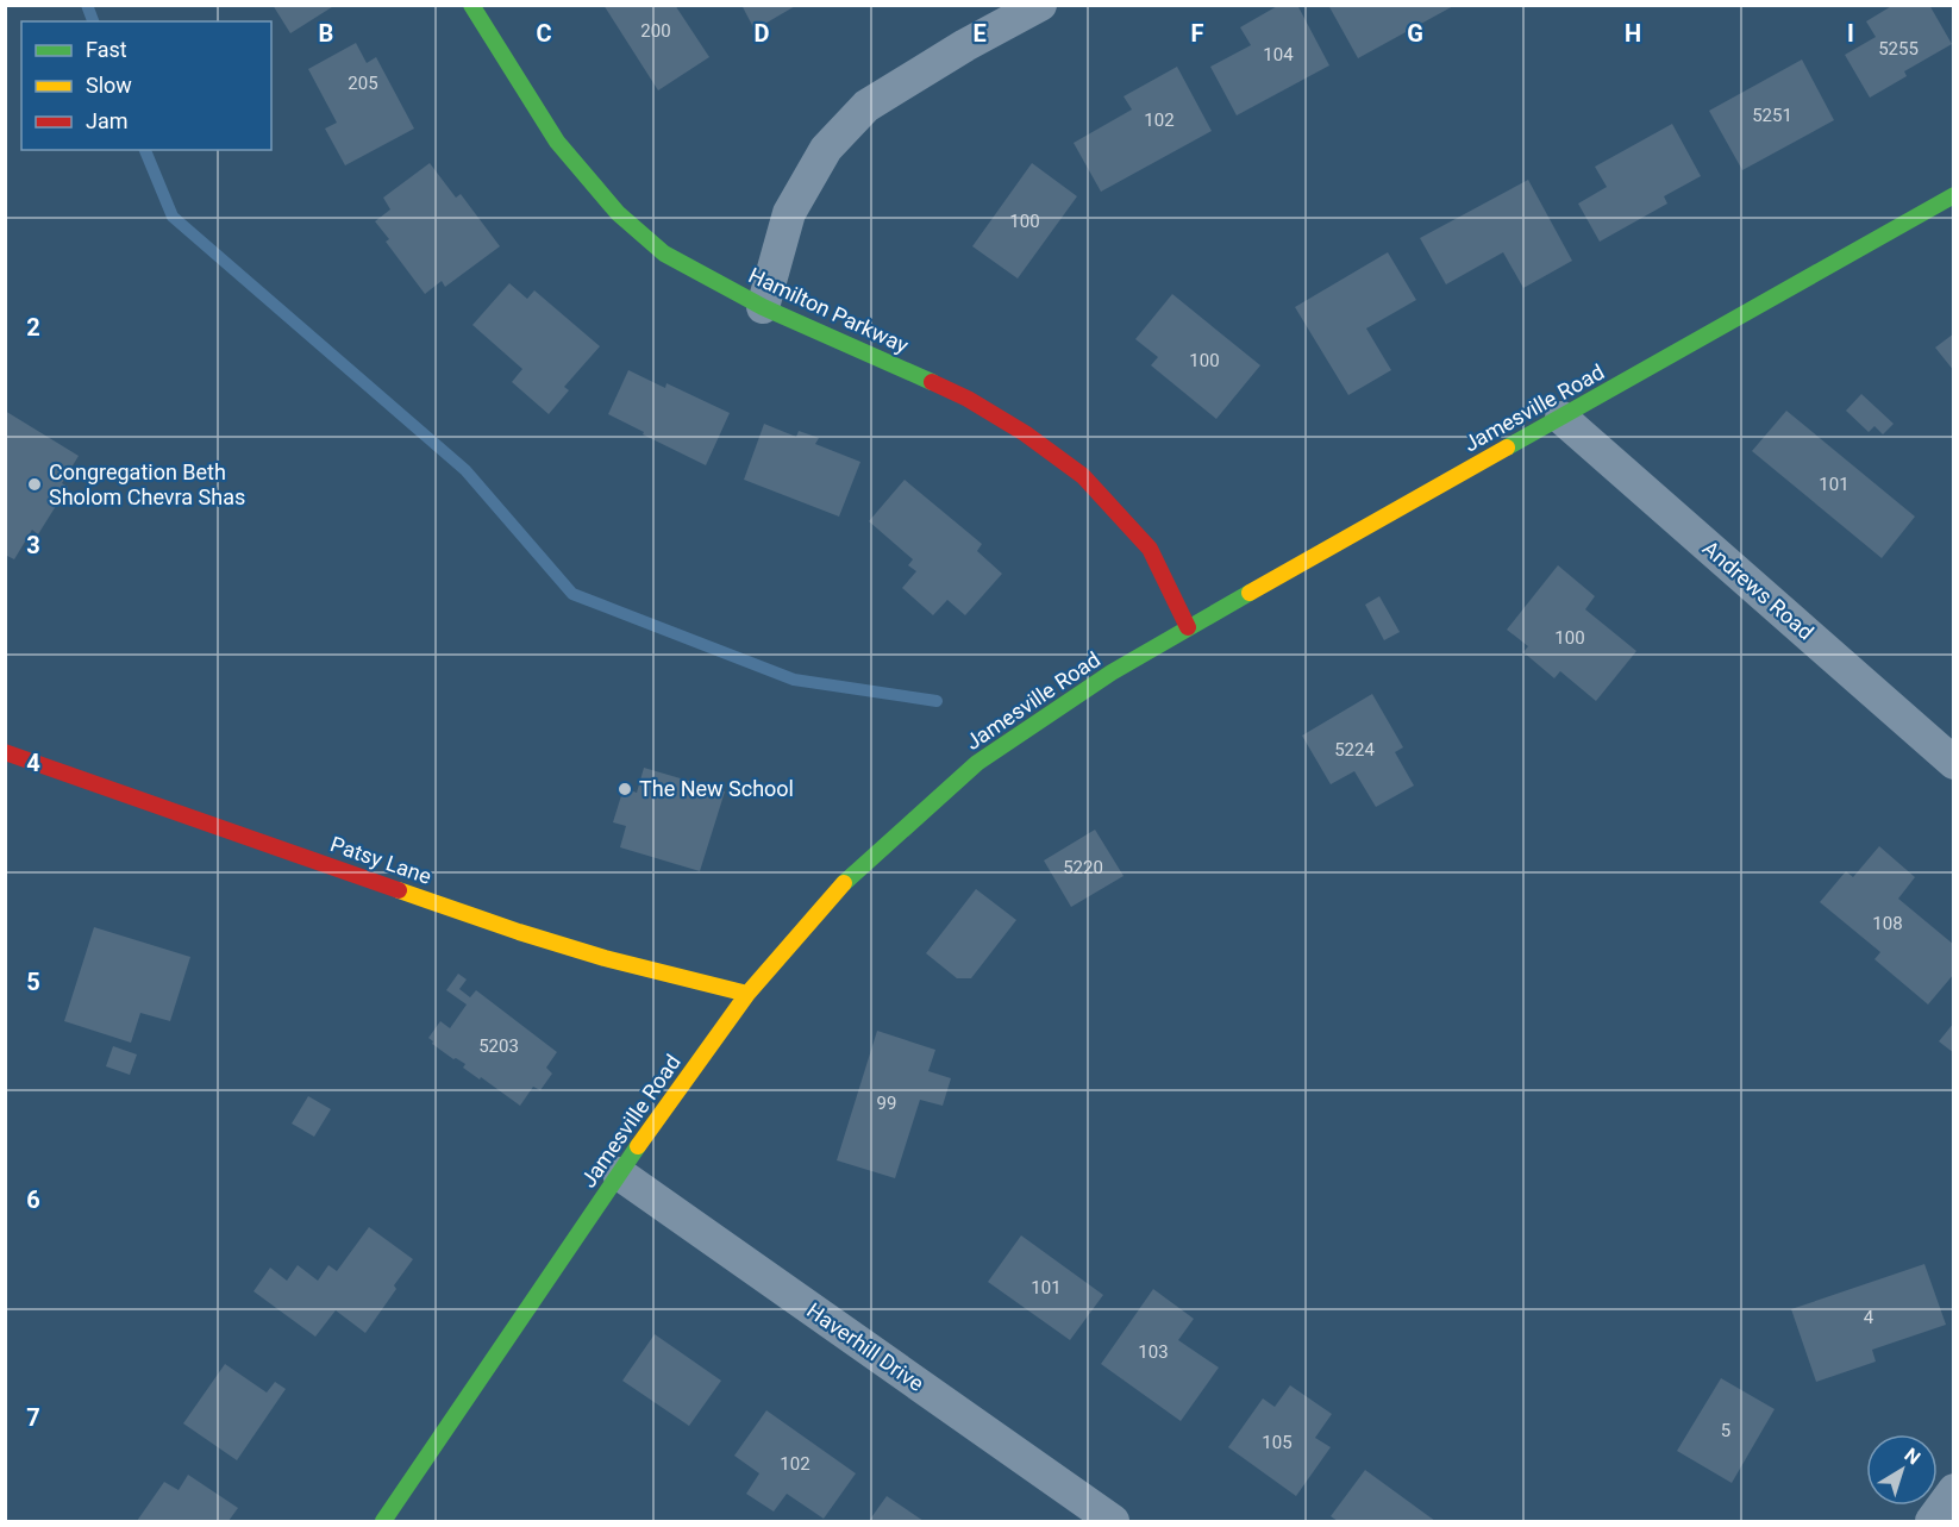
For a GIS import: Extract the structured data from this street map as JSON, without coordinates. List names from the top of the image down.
{
  "streets": {
    "street": [
      "Hamilton Parkway",
      "Jamesville Road",
      "Andrews Road",
      "Patsy Lane",
      "Haverhill Drive"
    ]
  },
  "crossings": [
    ["Hamilton Parkway", "Jamesville Road"],
    ["Jamesville Road", "Andrews Road"],
    ["Jamesville Road", "Patsy Lane"],
    ["Jamesville Road", "Haverhill Drive"]
  ],
  "places": ["Congregation Beth Sholom Chevra Shas", "The New School"],
  "house_numbers": [
    "200",
    "5255",
    "104",
    "205",
    "5251",
    "102",
    "100",
    "100",
    "101",
    "100",
    "5224",
    "5220",
    "108",
    "5203",
    "99",
    "101",
    "4",
    "103",
    "5",
    "105",
    "102"
  ],
  "legend": ["Fast", "Slow", "Jam"],
  "north": "top right",
  "grid": {
    "columns": [
      "B",
      "C",
      "D",
      "E",
      "F",
      "G",
      "H",
      "I"
    ],
    "rows": [
      "2",
      "3",
      "4",
      "5",
      "6",
      "7"
    ]
  }
}
